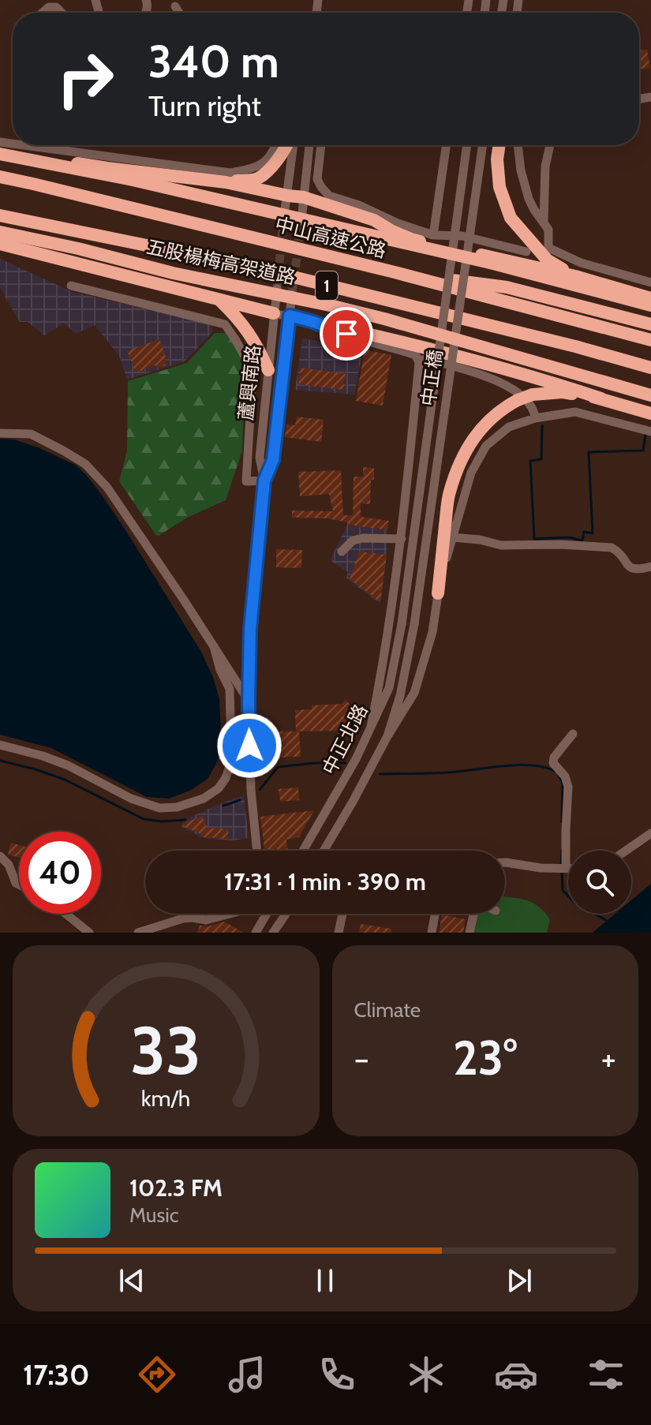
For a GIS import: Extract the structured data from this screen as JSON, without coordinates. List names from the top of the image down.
{
  "streets": {
    "highway": ["中山高速公路", "五股楊梅高架道路", "1"],
    "street": ["中正橋", "蘆興南路", "中正北路"]
  },
  "crossings": [
    ["中正橋", "中正北路"]
  ],
  "page": {
    "turn": ["340 m", "Turn right"],
    "limit": "40",
    "trip": "17:31 · 1 min · 390 m",
    "tile": "Climate",
    "heat": ["−", "23°", "+"],
    "song": ["102.3 FM", "Music"],
    "tabs": "17:30",
    "gauge": ["33", "km/h"]
  }
}
